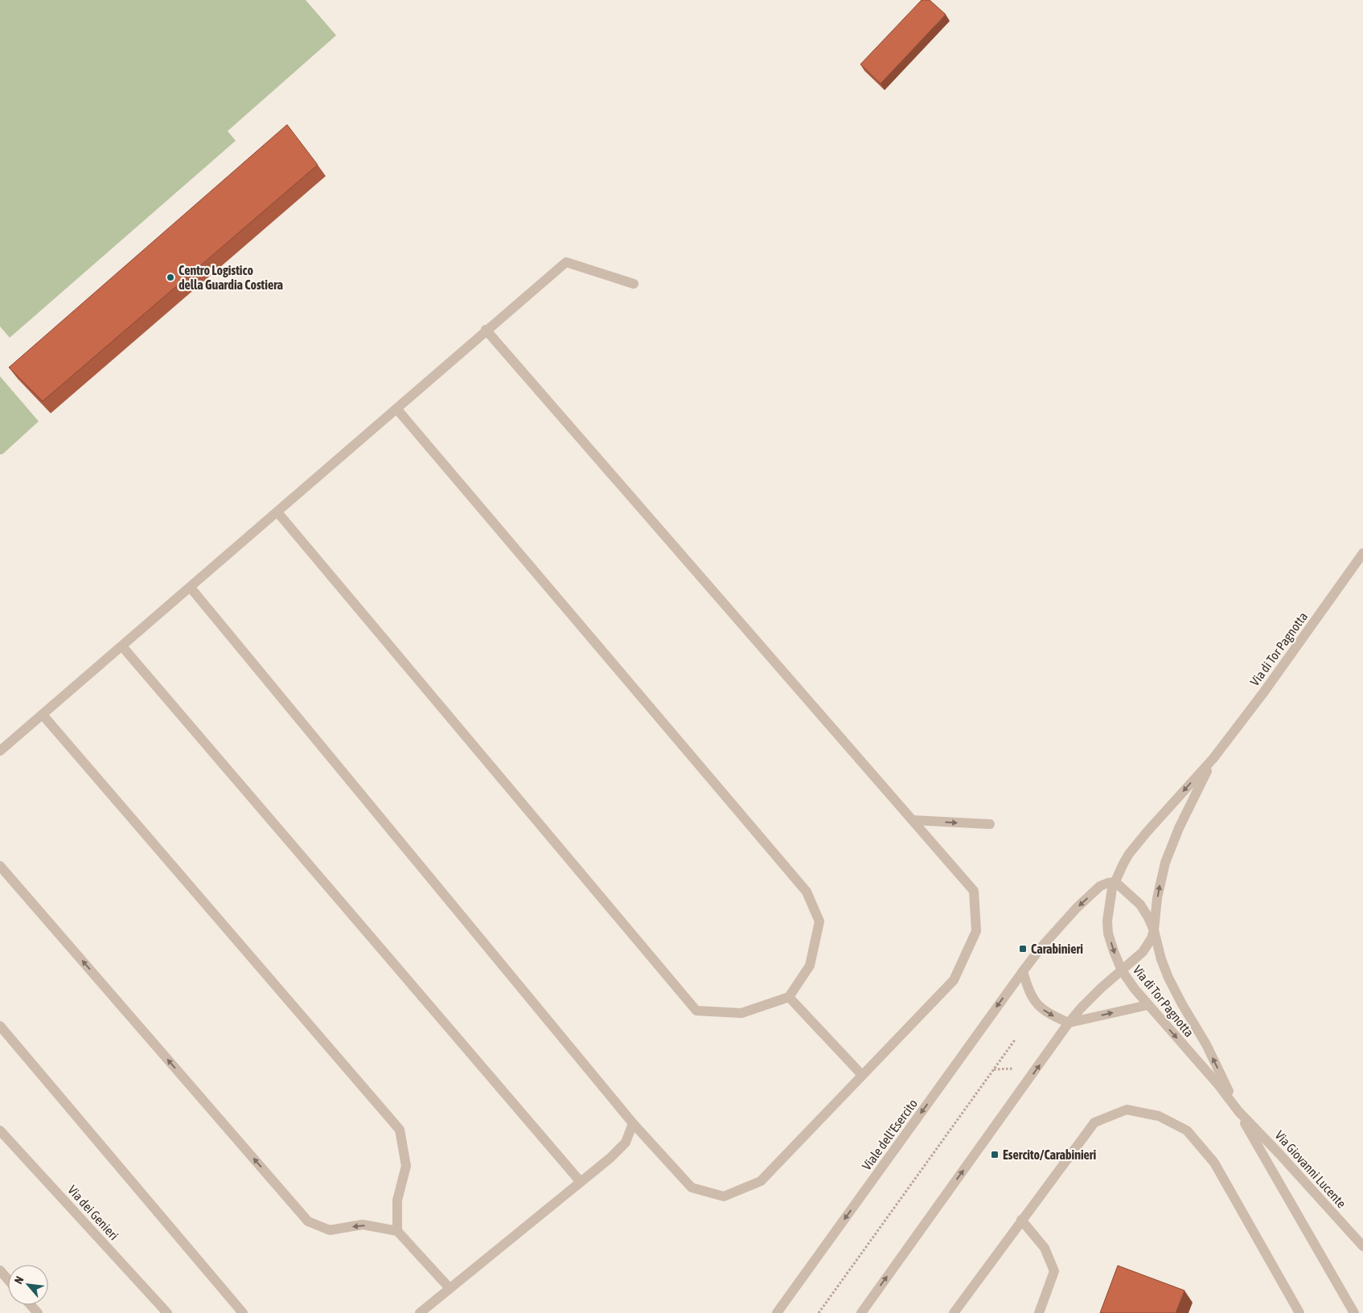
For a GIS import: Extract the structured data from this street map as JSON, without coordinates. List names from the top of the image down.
{
  "streets": {
    "street": [
      "Via di Tor Pagnotta",
      "Viale dell'Esercito",
      "Via Giovanni Lucente",
      "Via dei Genieri"
    ]
  },
  "crossings": [
    ["Via di Tor Pagnotta", "Viale dell'Esercito"],
    ["Via di Tor Pagnotta", "Via Giovanni Lucente"]
  ],
  "places": {
    "other": ["Centro Logistico della Guardia Costiera"],
    "transit": ["Carabinieri", "Esercito/Carabinieri"]
  },
  "north": "top left"
}
